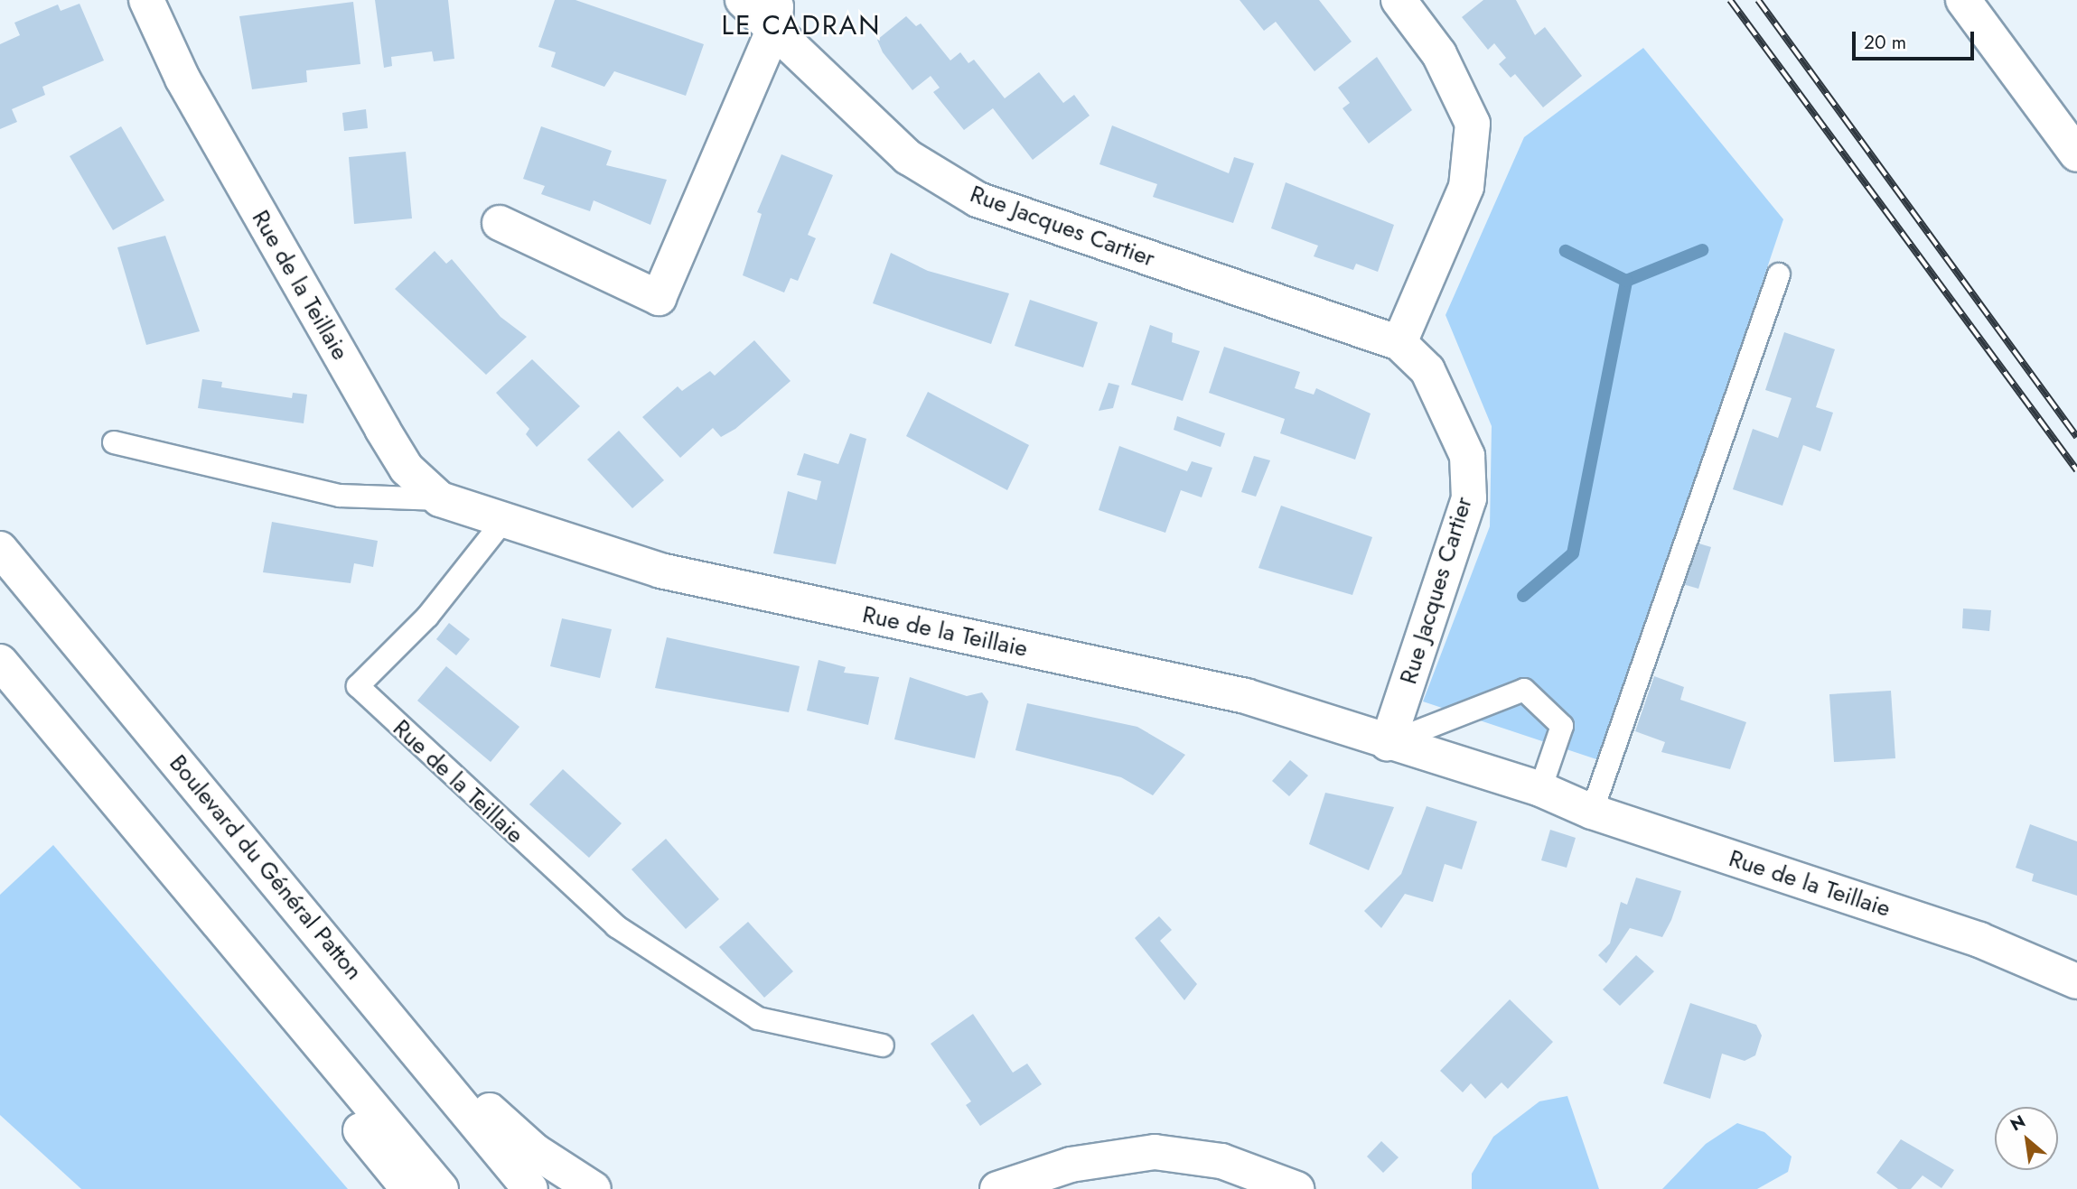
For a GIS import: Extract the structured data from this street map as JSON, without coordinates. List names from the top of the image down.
{
  "streets": {
    "main road": ["Rue Jacques Cartier", "Rue de la Teillaie", "Boulevard du Général Patton"]
  },
  "crossings": [
    ["Rue Jacques Cartier", "Rue de la Teillaie"]
  ],
  "districts": ["LE CADRAN"],
  "scale_bar": "20 m",
  "north": "top left"
}
